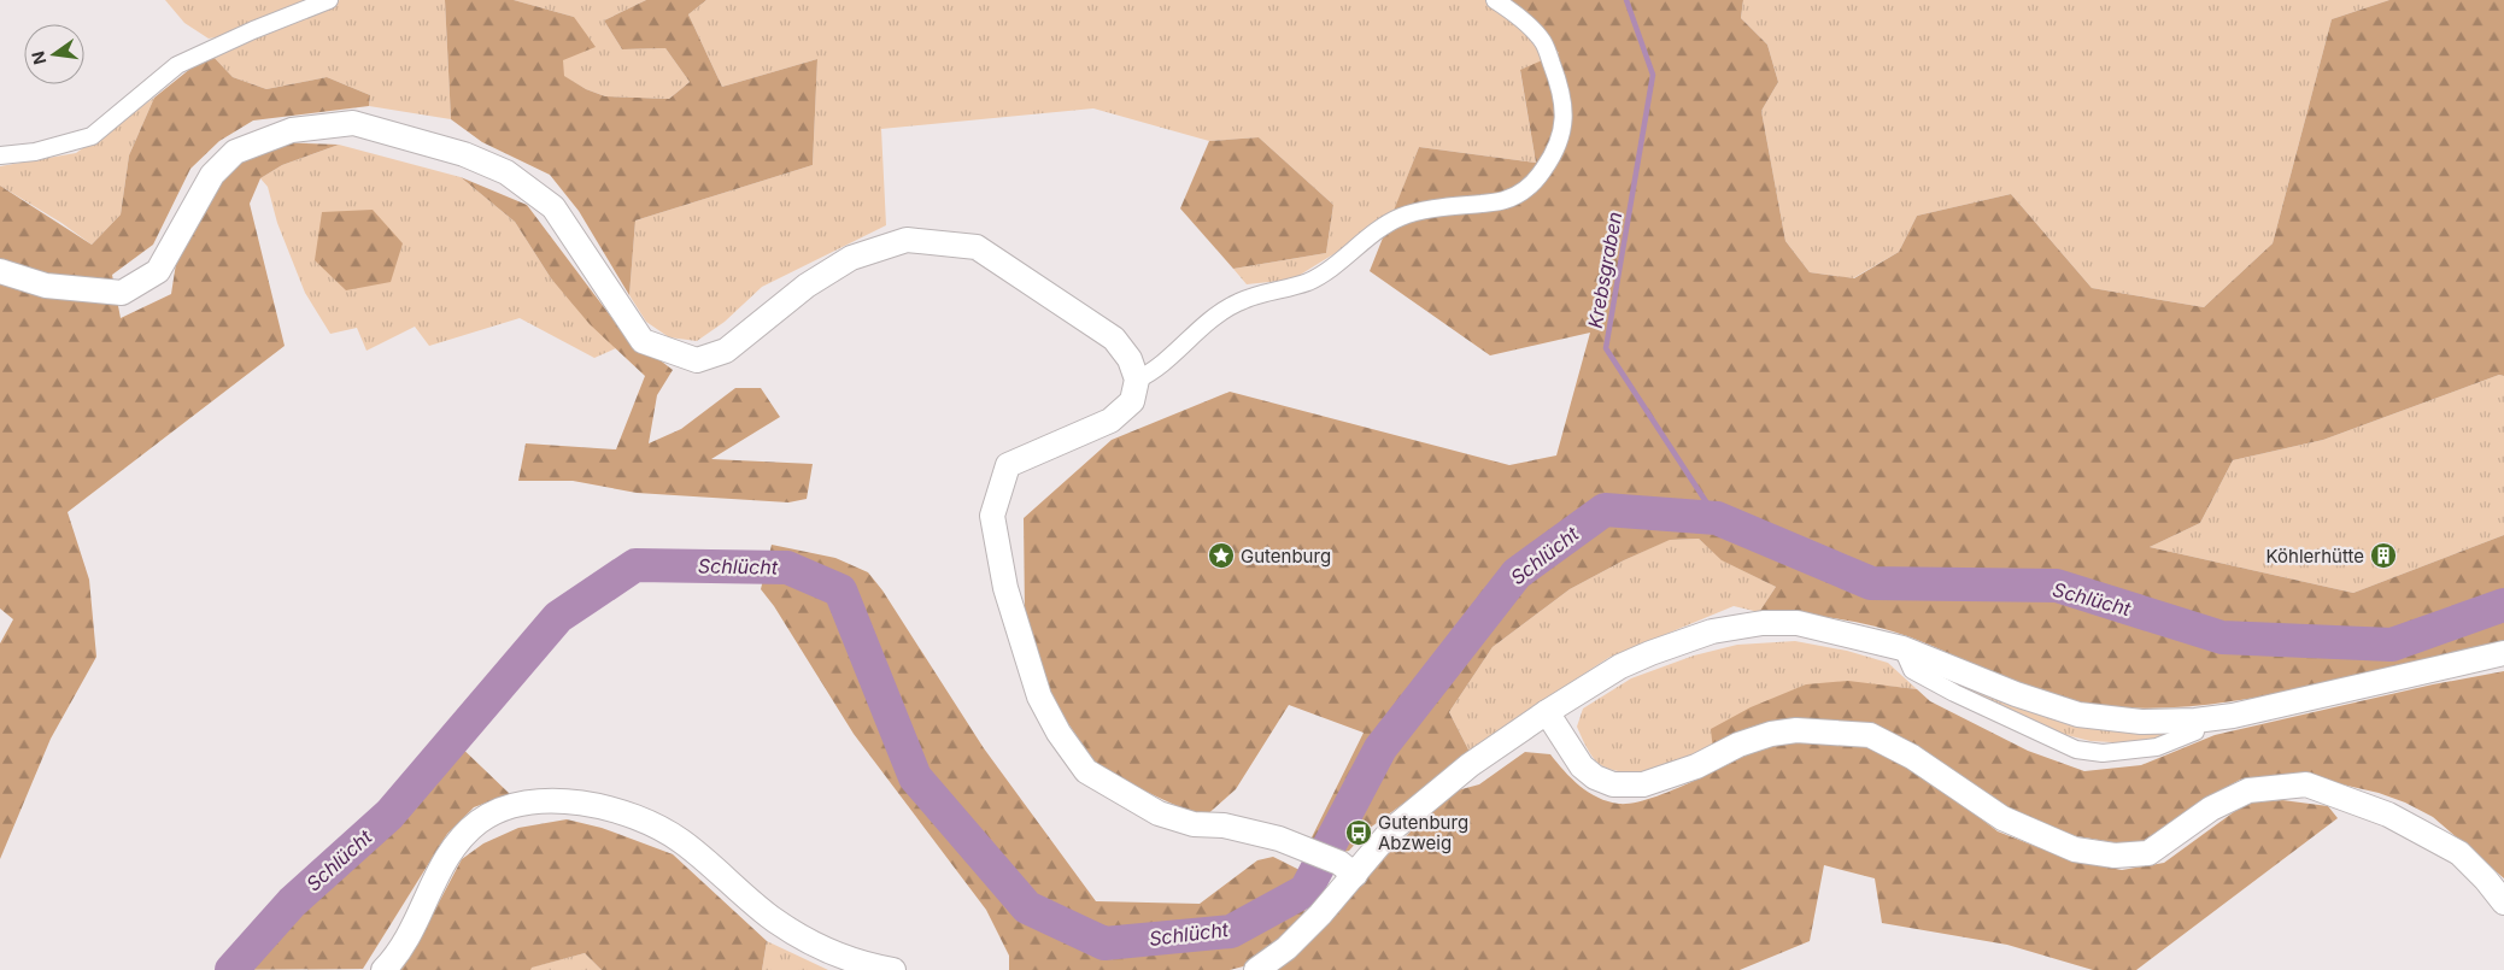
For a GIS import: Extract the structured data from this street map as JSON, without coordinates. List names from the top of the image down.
{
  "water": ["Krebsgraben", "Schlücht"],
  "places": {
    "place": ["Gutenburg"],
    "building": ["Köhlerhütte"],
    "bus stop": ["Gutenburg Abzweig"]
  },
  "north": "left"
}
